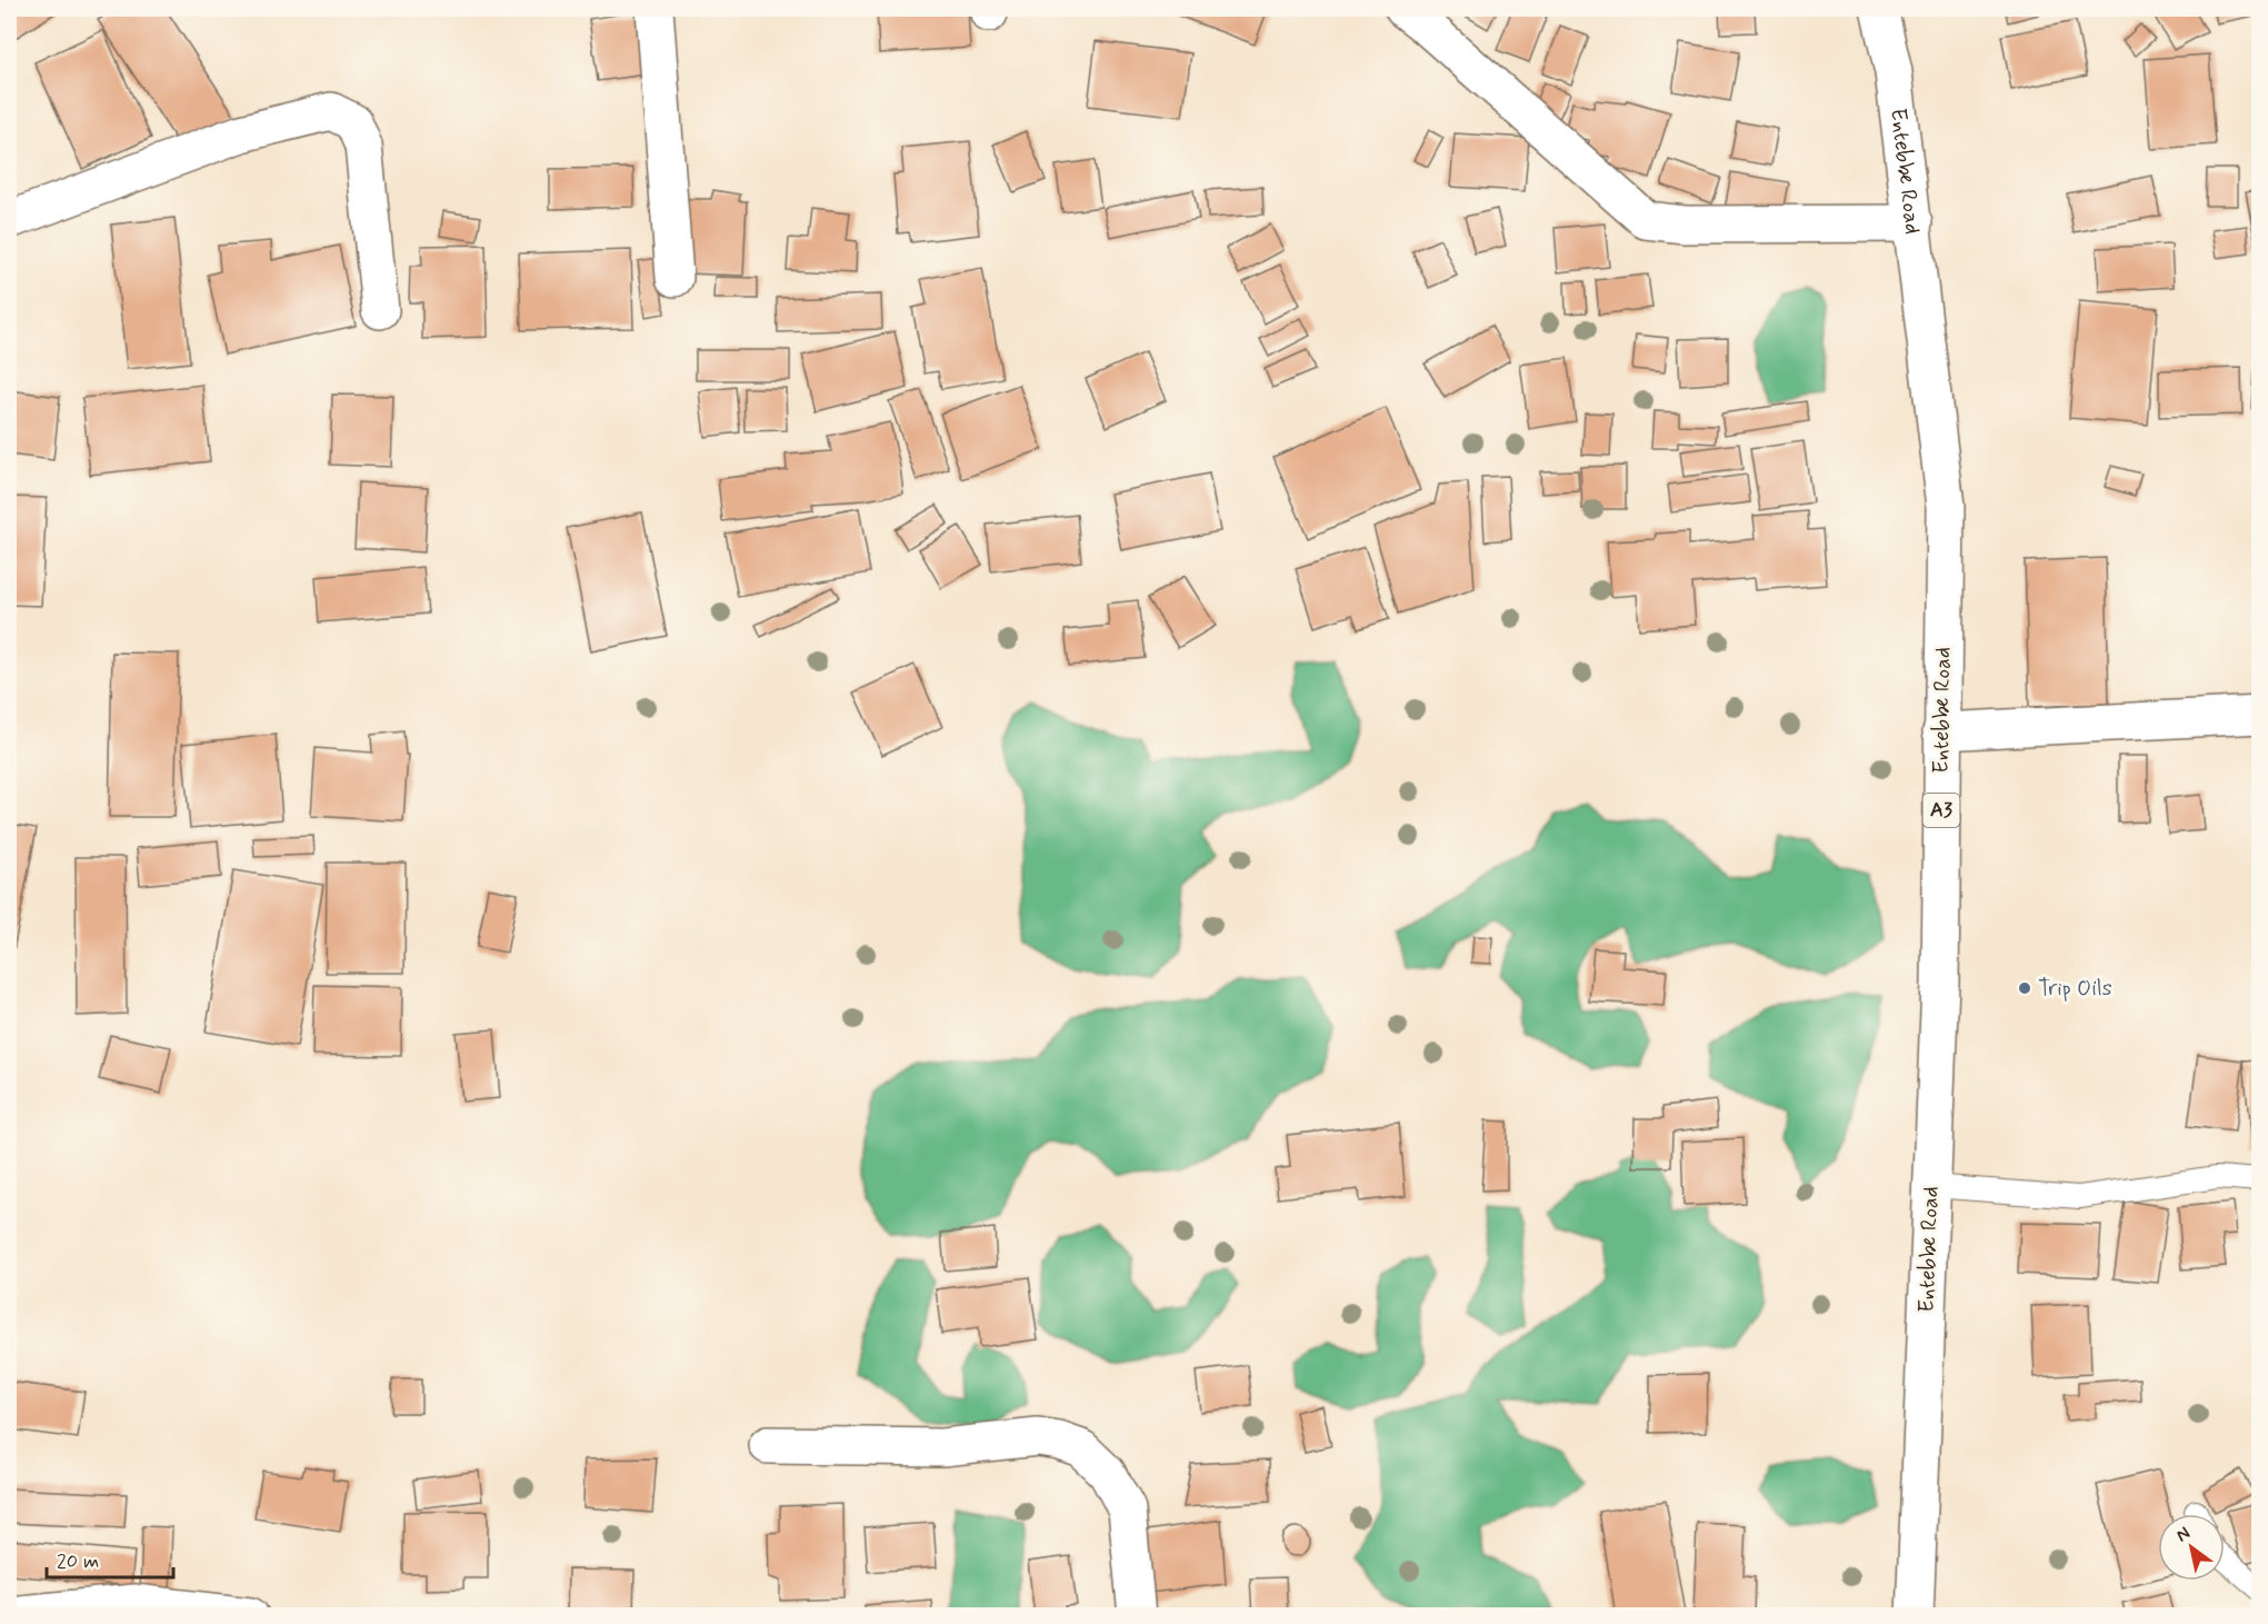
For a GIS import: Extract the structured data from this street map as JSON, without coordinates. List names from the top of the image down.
{
  "streets": {
    "street": ["Entebbe Road", "A3"]
  },
  "places": ["Trip Oils"],
  "scale_bar": "20 m",
  "north": "top left"
}
